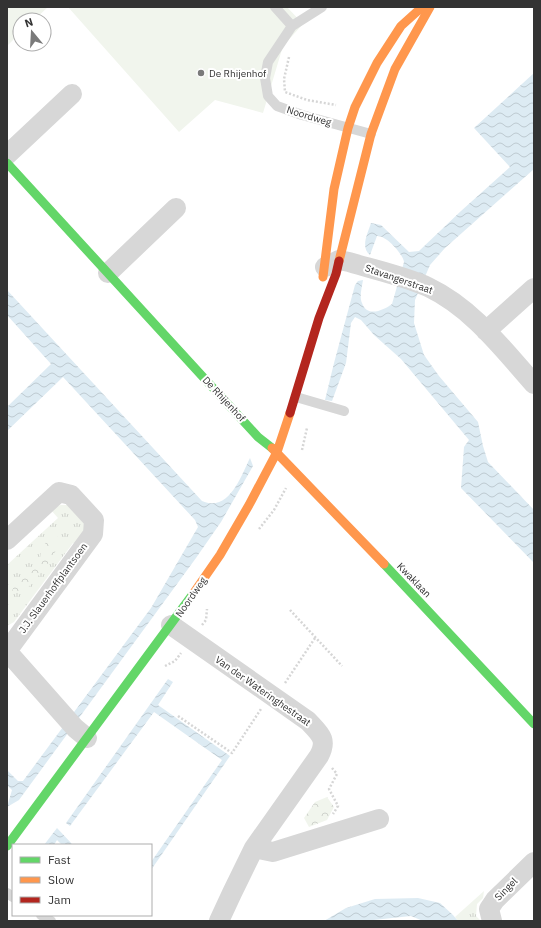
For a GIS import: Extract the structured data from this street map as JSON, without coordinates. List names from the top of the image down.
{
  "streets": {
    "street": [
      "Noordweg",
      "Stavangerstraat",
      "De Rhijenhof",
      "Kwaklaan",
      "J.J. Slauerhoffplantsoen",
      "Van der Wateringhestraat",
      "Singel"
    ]
  },
  "crossings": [
    ["Noordweg", "Stavangerstraat"],
    ["Noordweg", "De Rhijenhof"],
    ["Noordweg", "Kwaklaan"],
    ["Noordweg", "Van der Wateringhestraat"],
    ["De Rhijenhof", "Kwaklaan"]
  ],
  "places": ["De Rhijenhof"],
  "legend": ["Fast", "Slow", "Jam"],
  "north": "top"
}
